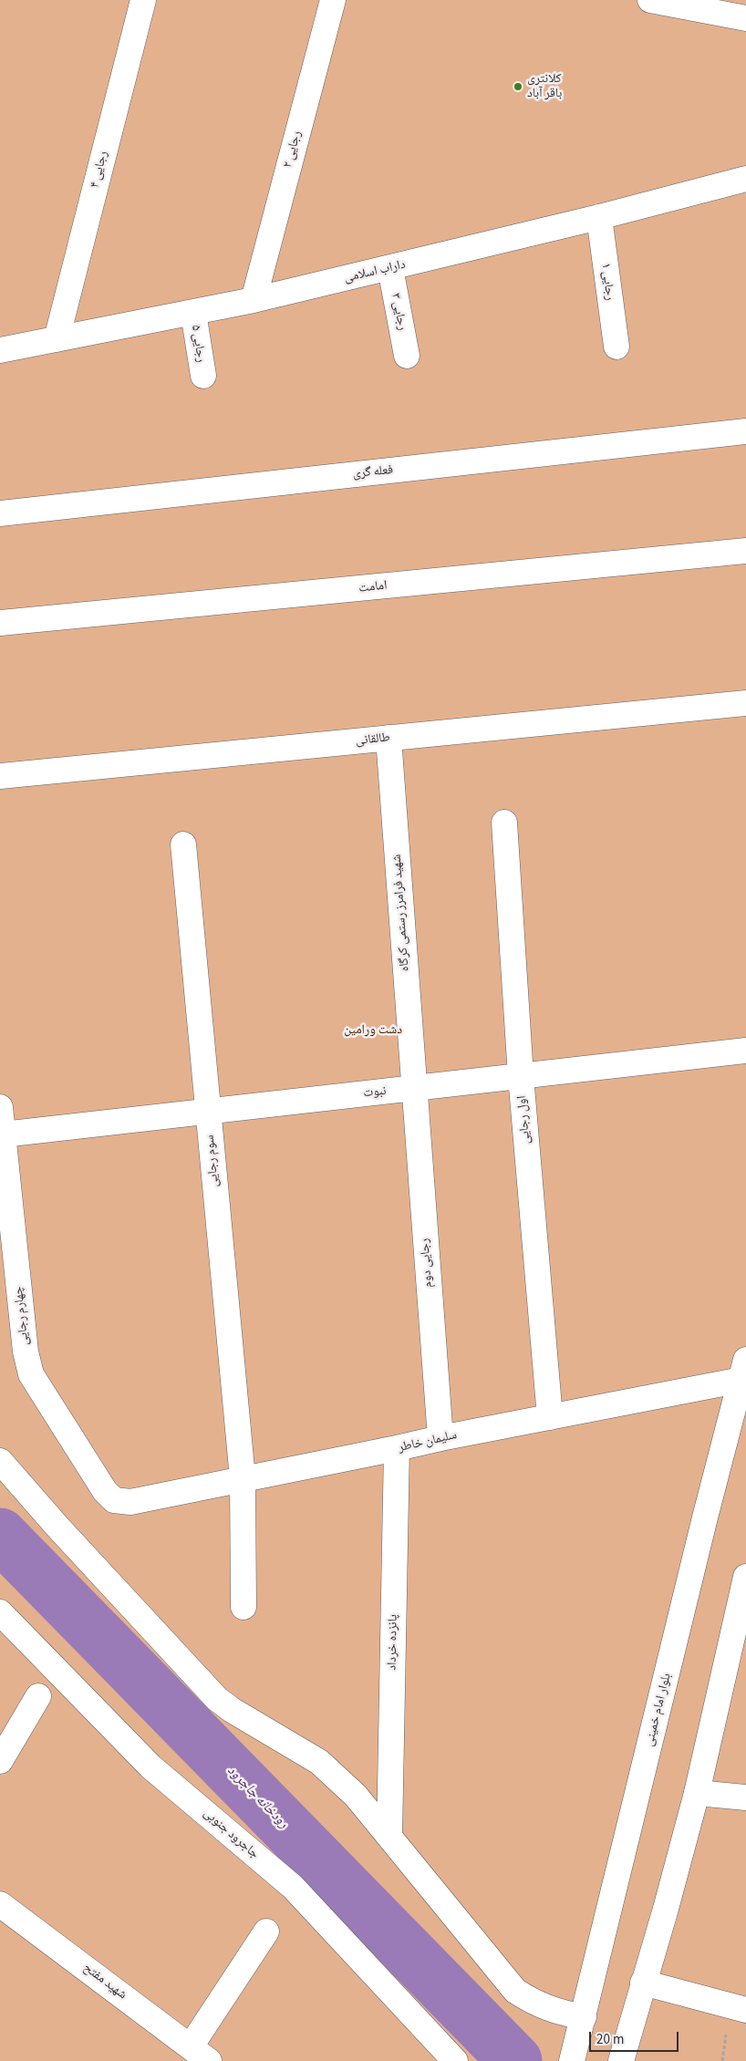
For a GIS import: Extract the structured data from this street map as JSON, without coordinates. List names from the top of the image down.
{
  "streets": {
    "street": [
      "رجایی ۲",
      "رجایی ۴",
      "داراب اسلامی",
      "رجایی ۱",
      "رجایی ۳",
      "رجایی ۵",
      "فعله گری",
      "امامت",
      "طالقانی",
      "شهید فرامرز رستمی کرگاه",
      "نبوت",
      "اول رجایی",
      "سوم رجایی",
      "رجایی دوم",
      "چهارم رجایی",
      "سلیمان خاطر",
      "پانزده خرداد",
      "بلوار امام خمینی",
      "جاجرود جنوبی",
      "شهید مفتح"
    ]
  },
  "crossings": [
    ["رجایی ۲", "داراب اسلامی"],
    ["رجایی ۴", "داراب اسلامی"],
    ["داراب اسلامی", "رجایی ۱"],
    ["داراب اسلامی", "رجایی ۳"],
    ["داراب اسلامی", "رجایی ۵"],
    ["طالقانی", "شهید فرامرز رستمی کرگاه"],
    ["شهید فرامرز رستمی کرگاه", "نبوت"],
    ["شهید فرامرز رستمی کرگاه", "رجایی دوم"],
    ["نبوت", "اول رجایی"],
    ["نبوت", "سوم رجایی"],
    ["نبوت", "رجایی دوم"],
    ["نبوت", "چهارم رجایی"],
    ["اول رجایی", "سلیمان خاطر"],
    ["سوم رجایی", "سلیمان خاطر"],
    ["رجایی دوم", "سلیمان خاطر"],
    ["چهارم رجایی", "سلیمان خاطر"],
    ["سلیمان خاطر", "پانزده خرداد"],
    ["سلیمان خاطر", "بلوار امام خمینی"]
  ],
  "water": ["رودخانه جاجرود"],
  "parks": ["دشت ورامین"],
  "places": ["کلانتری باقر آباد"],
  "scale_bar": "20 m"
}
